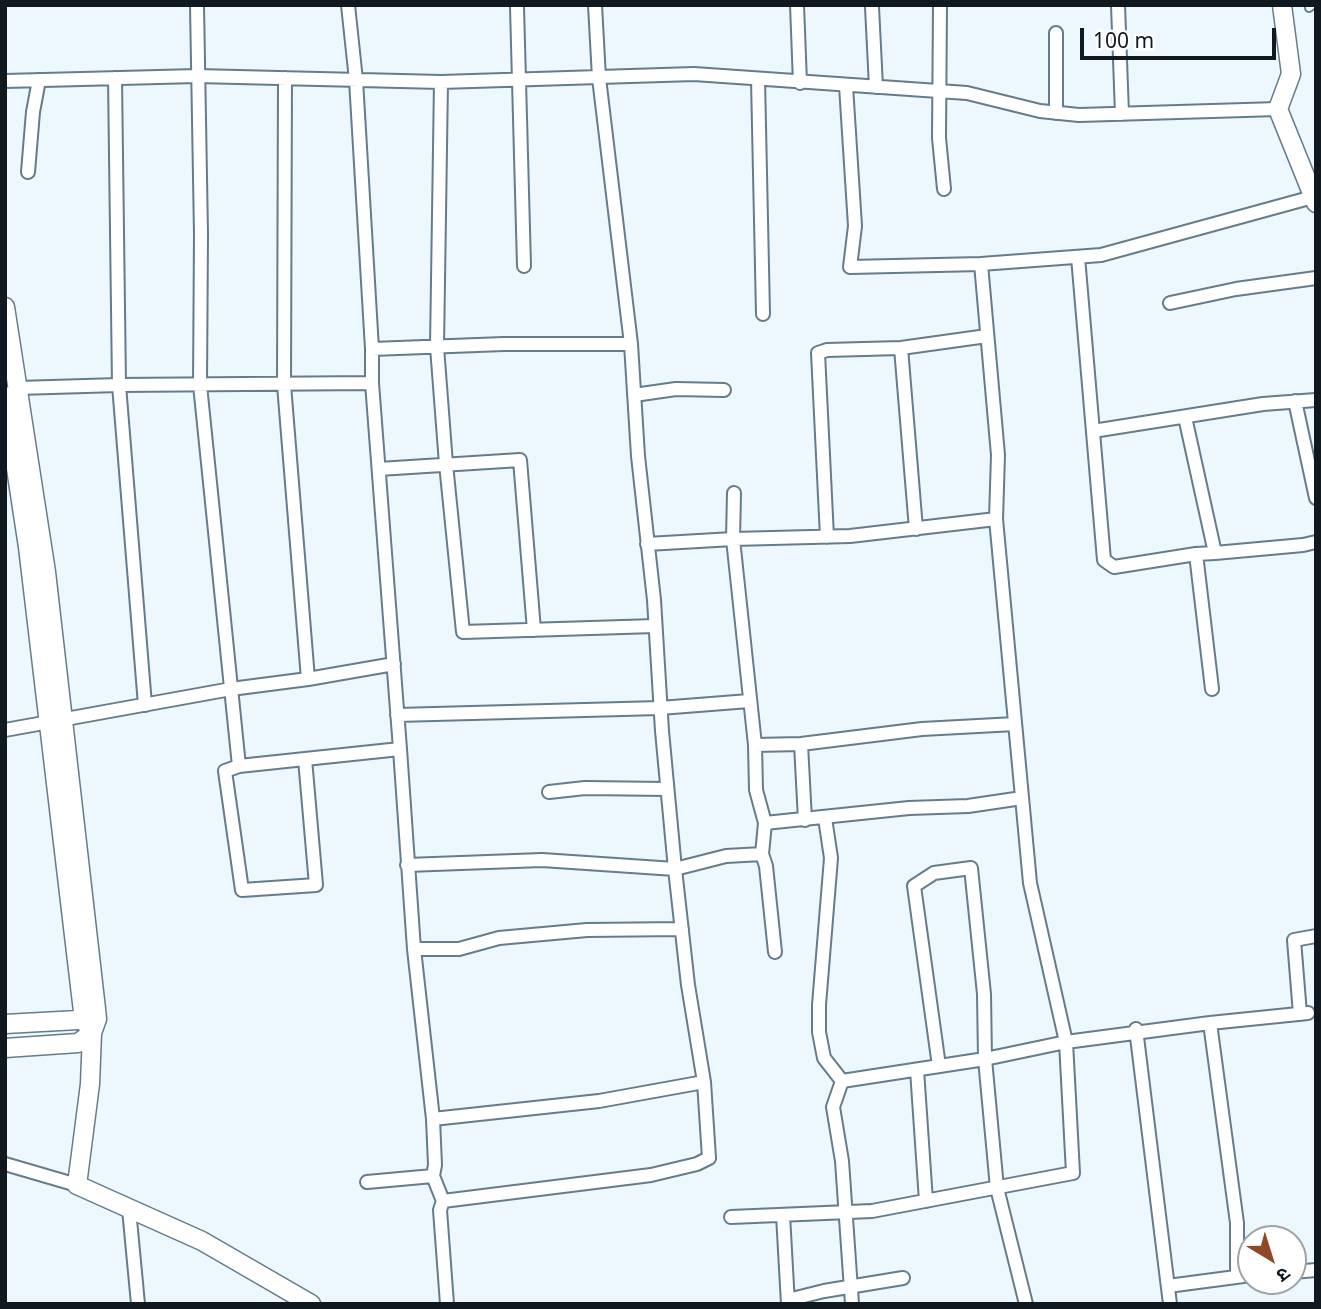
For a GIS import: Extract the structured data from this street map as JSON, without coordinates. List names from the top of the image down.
{
  "scale_bar": "100 m",
  "north": "bottom right"
}
